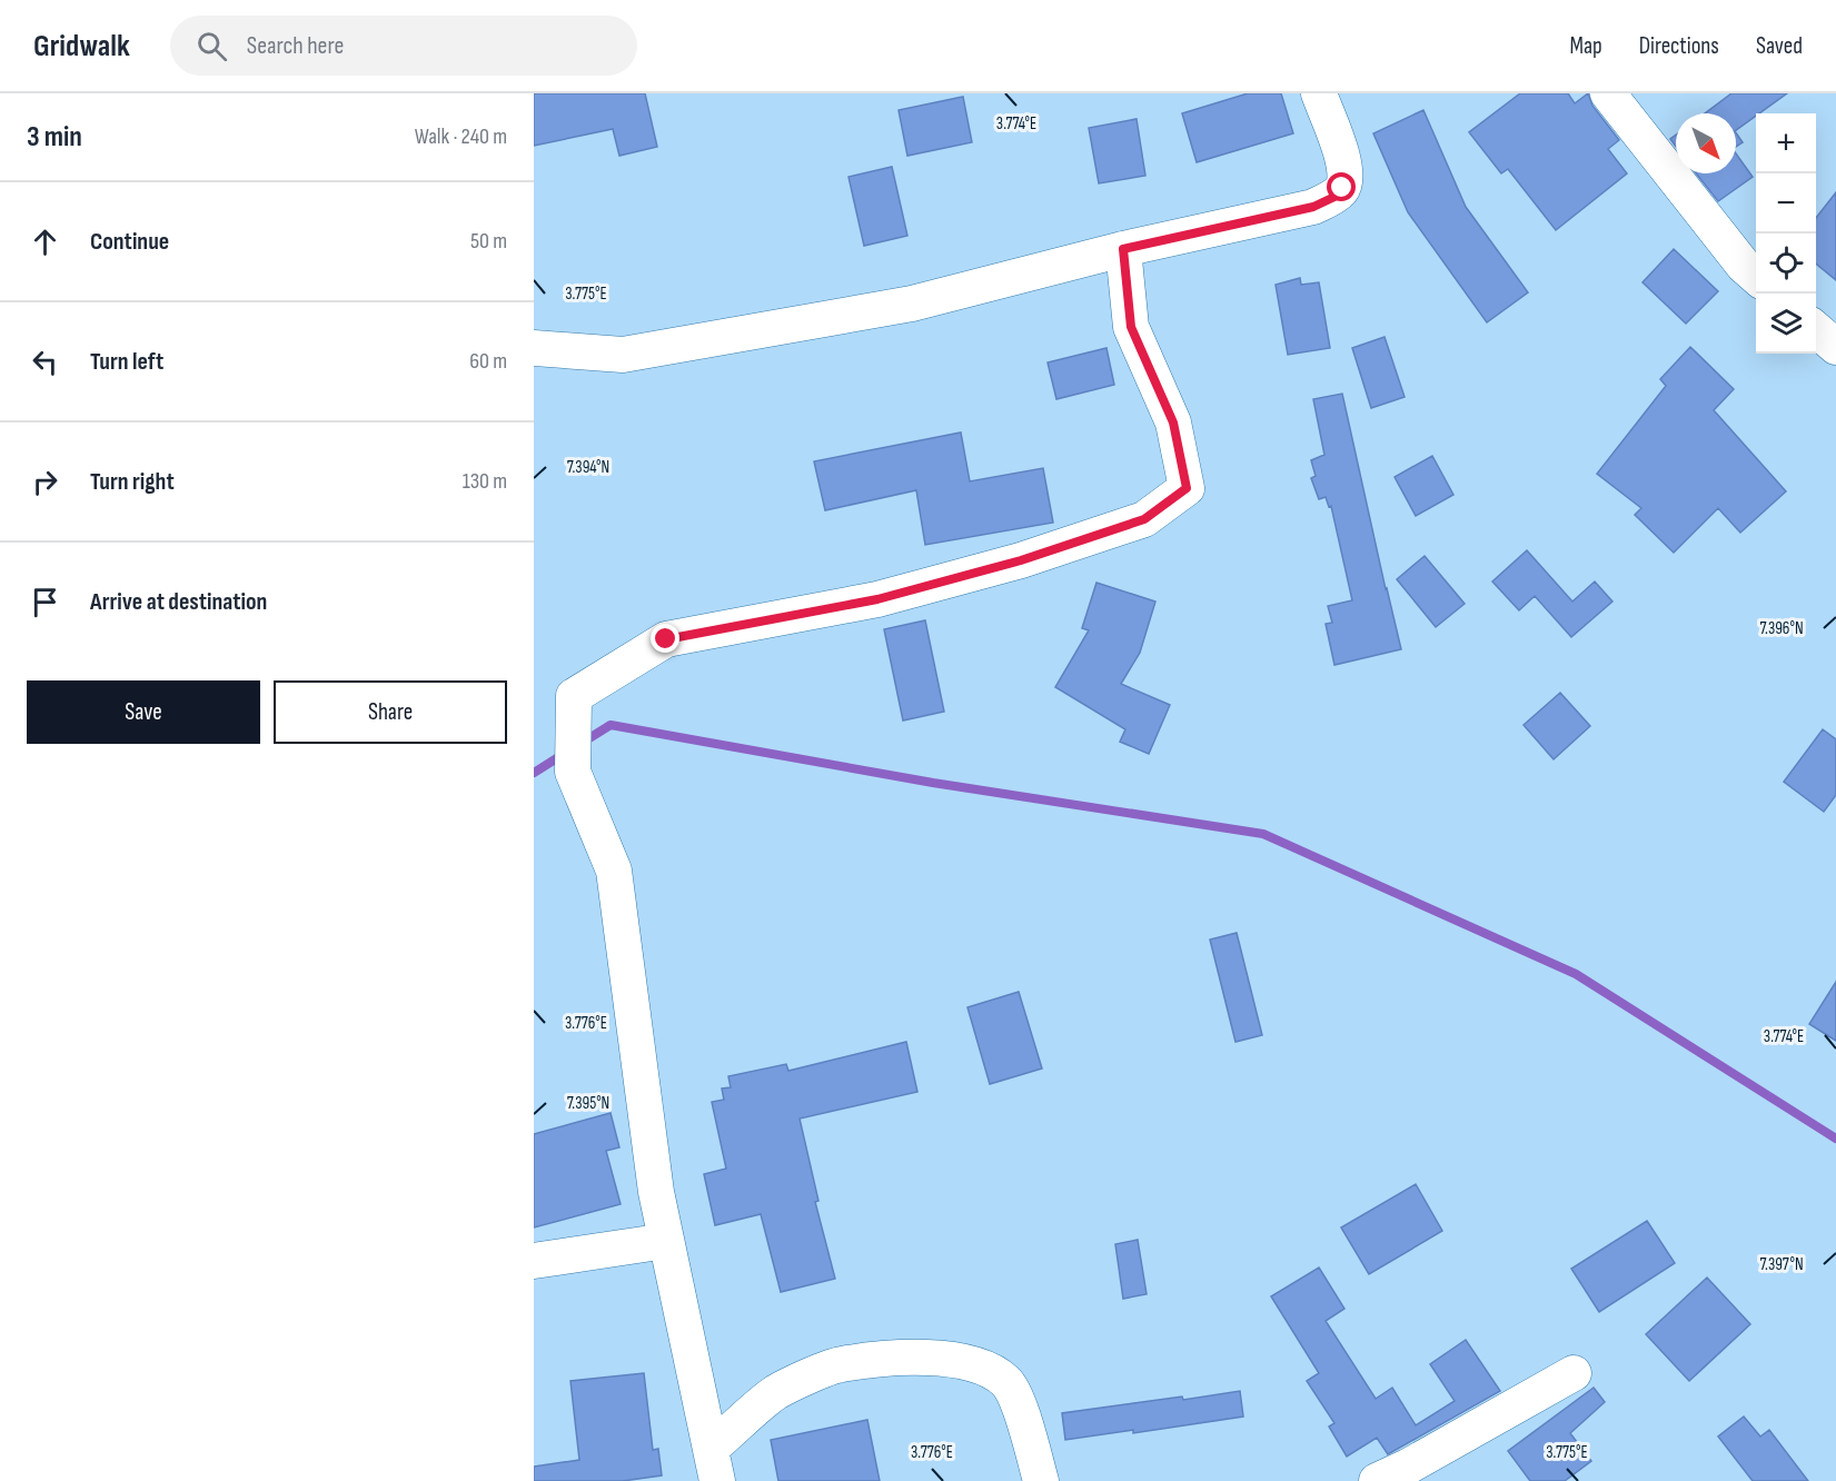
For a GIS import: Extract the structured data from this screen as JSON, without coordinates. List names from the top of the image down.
{
  "north": "bottom right",
  "page": {
    "header": "Gridwalk",
    "search": "Search here",
    "nav": ["Map", "Directions", "Saved"],
    "heading": ["3 min", "Walk · 240 m"],
    "map_buttons": ["+", "−"],
    "list": [
      ["Continue", "50 m"],
      ["Turn left", "60 m"],
      ["Turn right", "130 m"],
      "Arrive at destination"
    ],
    "buttons": ["Save", "Share"]
  },
  "coordinates": [
    "3.774°E",
    "3.775°E",
    "7.394°N",
    "7.396°N",
    "3.776°E",
    "7.395°N",
    "7.397°N"
  ]
}
